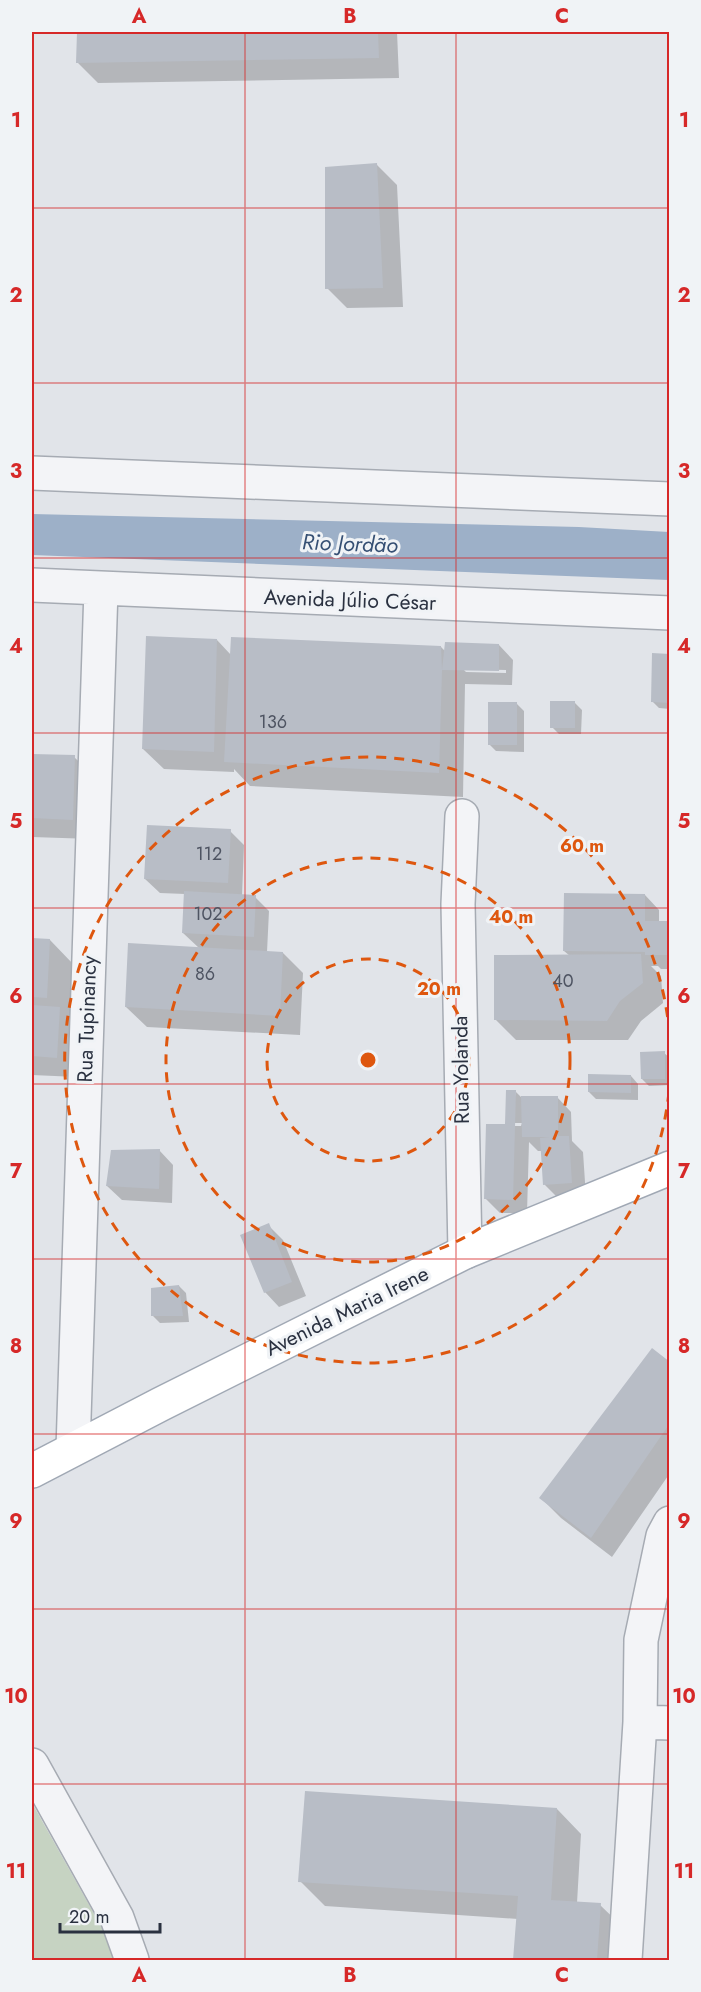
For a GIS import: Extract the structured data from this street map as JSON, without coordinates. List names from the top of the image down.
{
  "streets": {
    "main road": ["Avenida Maria Irene"],
    "street": ["Avenida Júlio César", "Rua Tupinancy", "Rua Yolanda"]
  },
  "crossings": [
    ["Avenida Júlio César", "Rua Tupinancy"],
    ["Rua Tupinancy", "Avenida Maria Irene"],
    ["Rua Yolanda", "Avenida Maria Irene"]
  ],
  "water": ["Rio Jordão"],
  "house_numbers": [
    "136",
    "112",
    "102",
    "86",
    "40"
  ],
  "scale_bar": "20 m",
  "grid": {
    "columns": ["A", "B", "C"],
    "rows": [
      "1",
      "2",
      "3",
      "4",
      "5",
      "6",
      "7",
      "8",
      "9",
      "10",
      "11"
    ]
  },
  "rings": ["60 m", "40 m", "20 m"]
}
